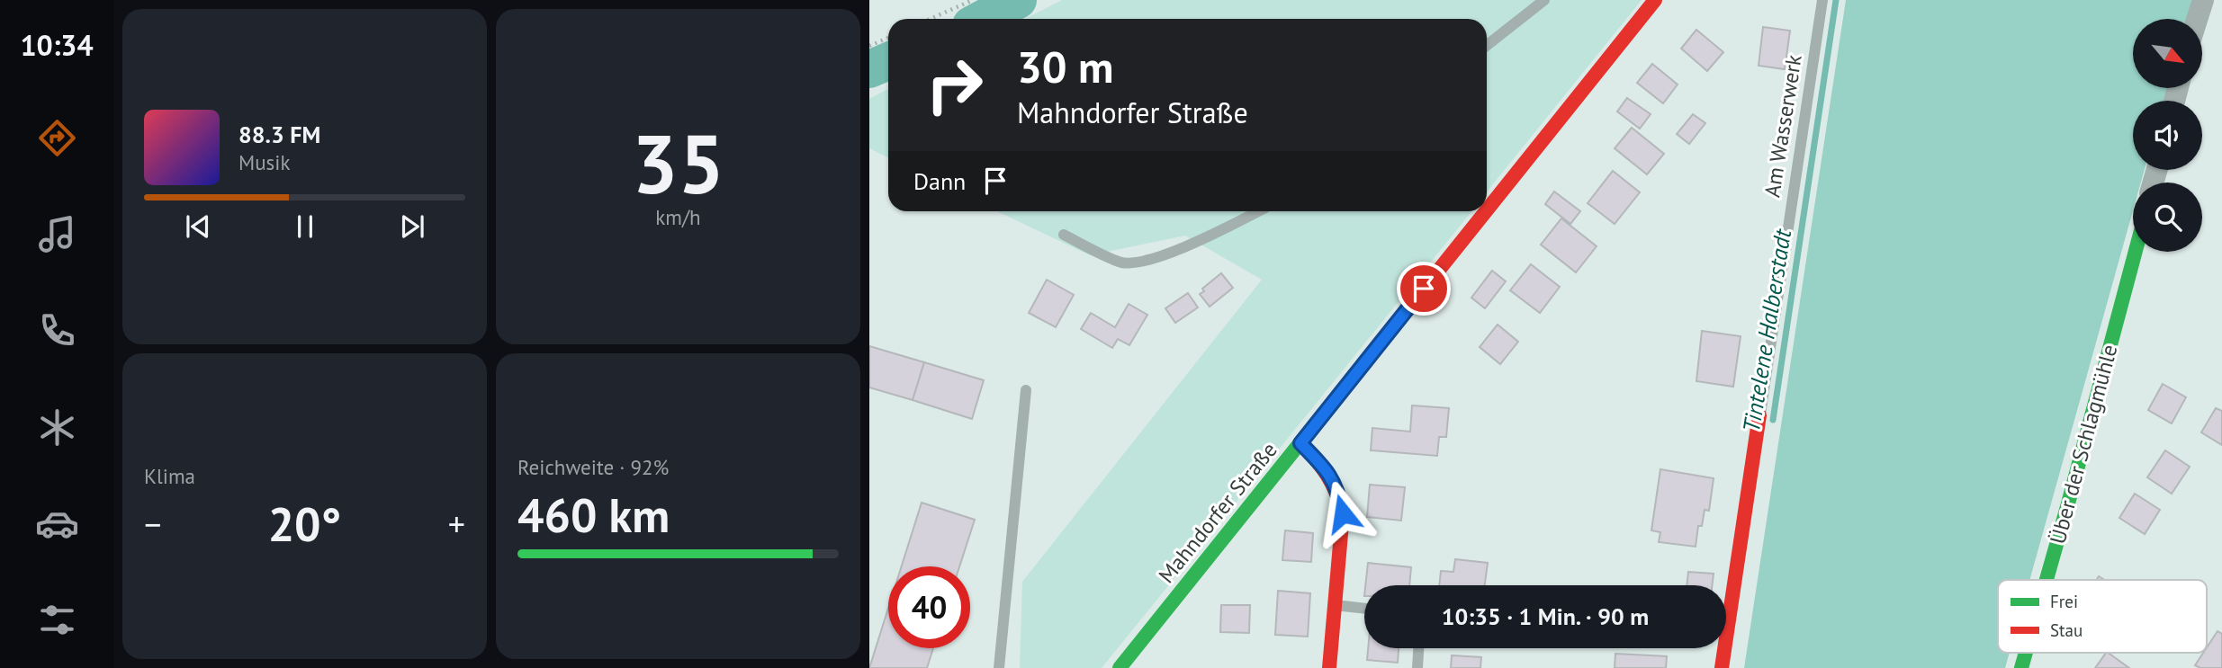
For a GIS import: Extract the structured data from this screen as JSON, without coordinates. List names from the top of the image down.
{
  "streets": {
    "street": ["Am Wasserwerk", "Über der Schlagmühle", "Mahndorfer Straße"]
  },
  "water": ["Tintelene Halberstadt"],
  "legend": ["Frei", "Stau"],
  "north": "bottom right",
  "page": {
    "tabs": "10:34",
    "tile": [
      ["35", "km/h"],
      "Klima",
      ["Reichweite · 92%", "460 km"]
    ],
    "turn": ["30 m", "Mahndorfer Straße"],
    "song": ["88.3 FM", "Musik"],
    "then": "Dann",
    "heat": ["−", "20°", "+"],
    "limit": "40",
    "trip": "10:35 · 1 Min. · 90 m"
  }
}
